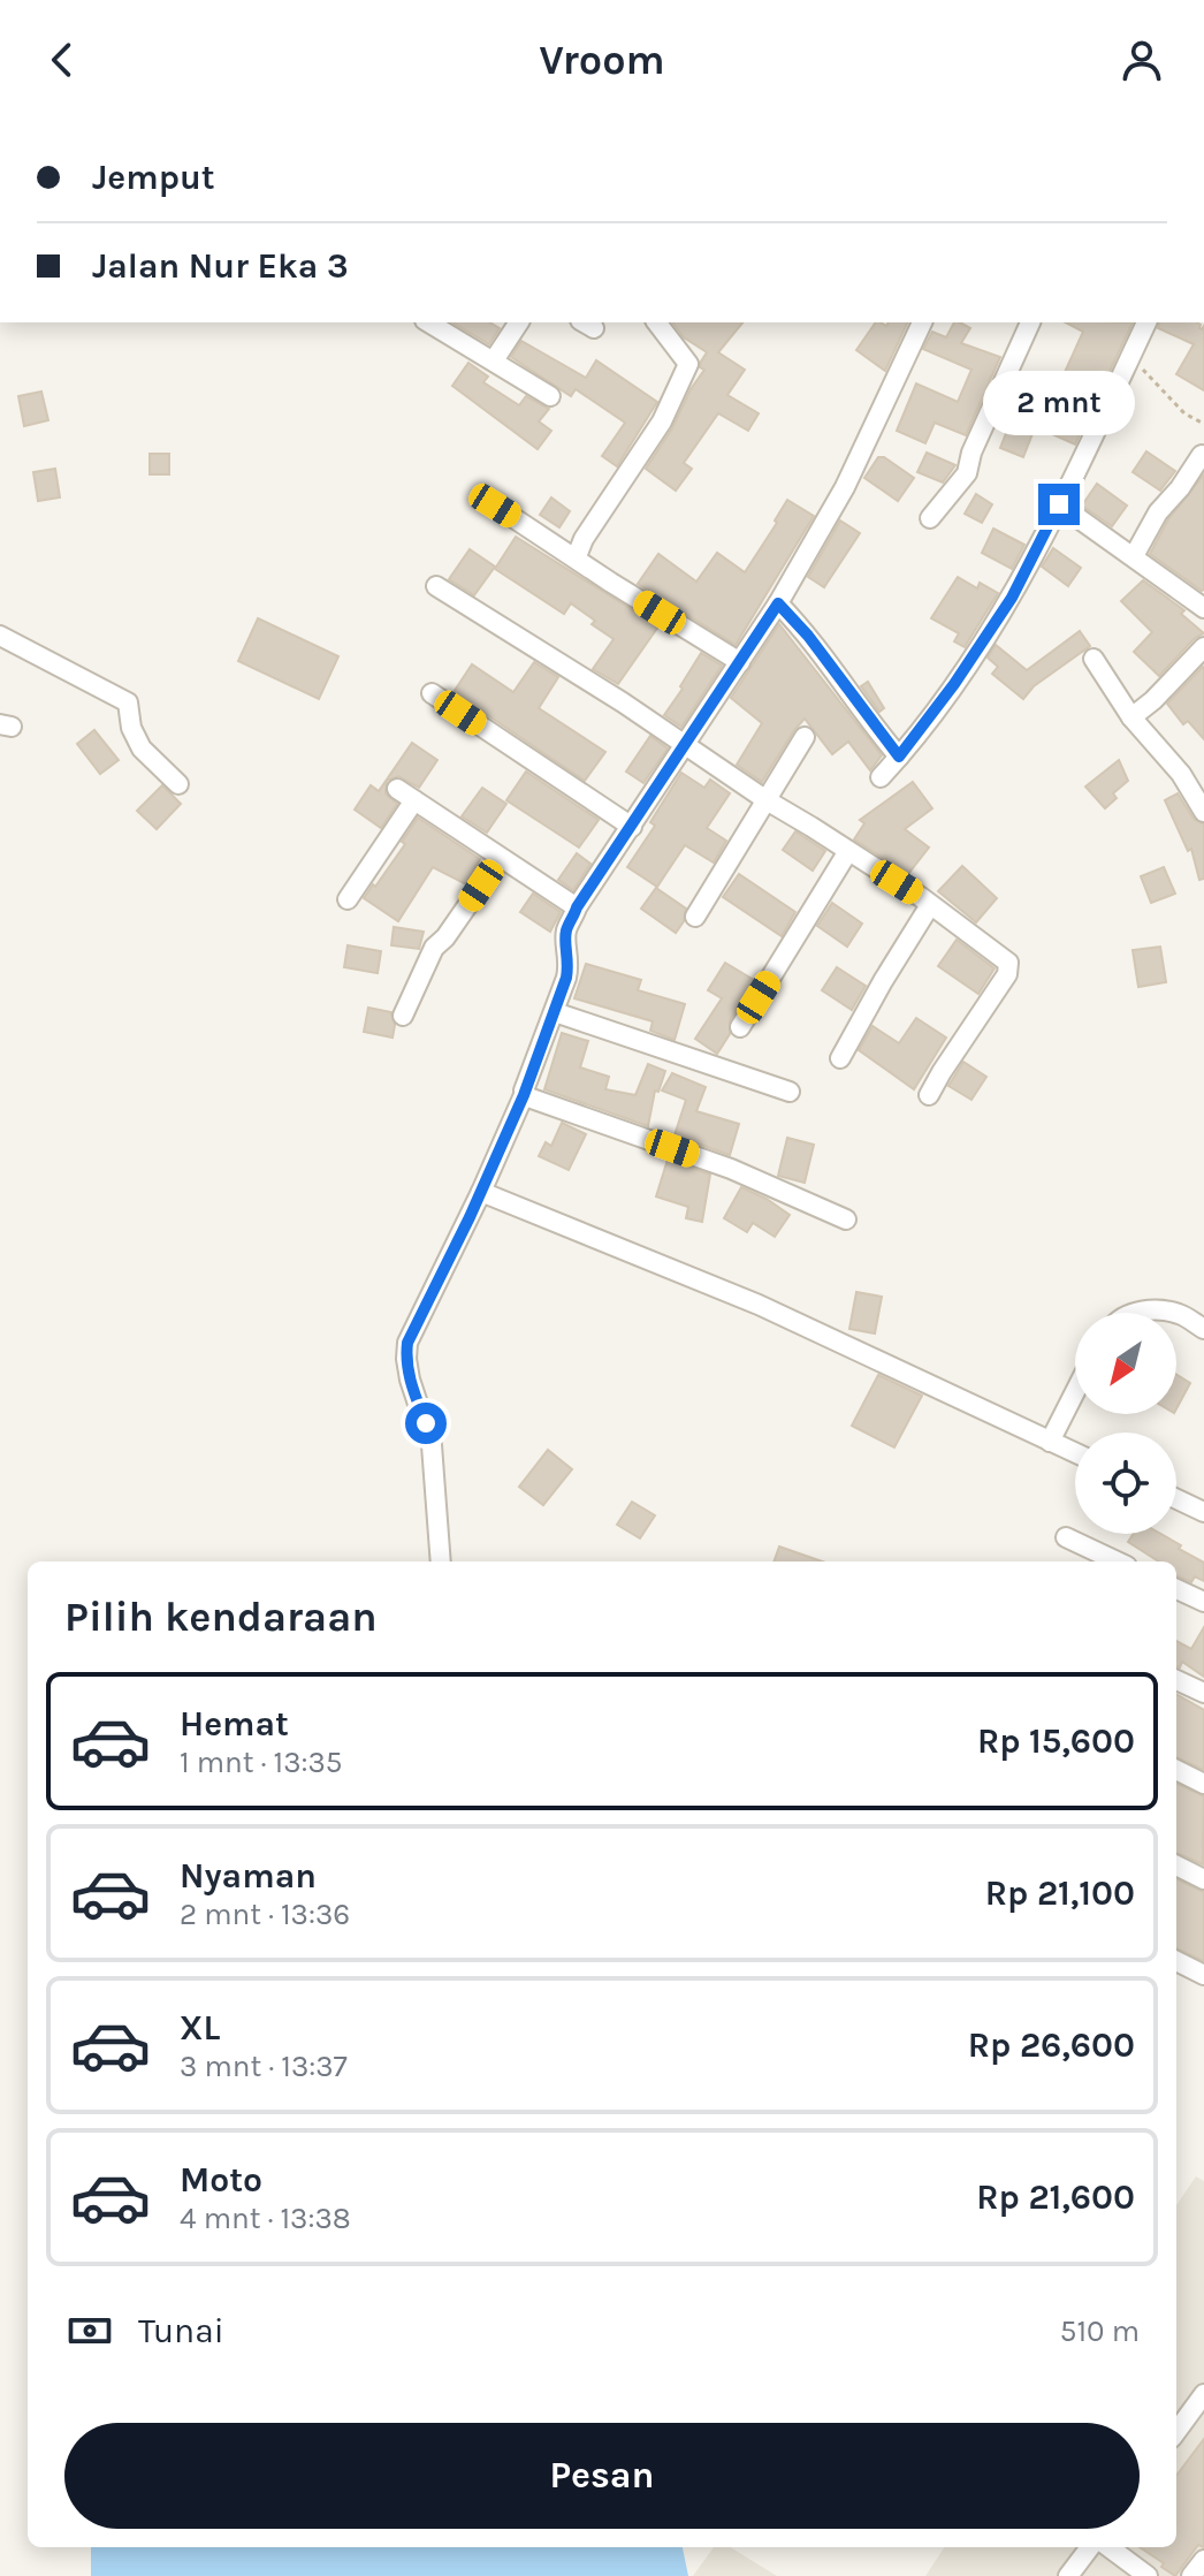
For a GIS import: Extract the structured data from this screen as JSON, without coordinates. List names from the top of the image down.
{
  "north": "bottom left",
  "page": {
    "header": "Vroom",
    "banner": ["Jemput", "Jalan Nur Eka 3"],
    "bubble": "2 mnt",
    "heading": "Pilih kendaraan",
    "list": [
      {
        "name": "Hemat",
        "note": "1 mnt · 13:35",
        "value": "Rp 15,600"
      },
      {
        "name": "Nyaman",
        "note": "2 mnt · 13:36",
        "value": "Rp 21,100"
      },
      {
        "name": "XL",
        "note": "3 mnt · 13:37",
        "value": "Rp 26,600"
      },
      {
        "name": "Moto",
        "note": "4 mnt · 13:38",
        "value": "Rp 21,600"
      }
    ],
    "pay": ["Tunai", "510 m"],
    "buttons": "Pesan"
  }
}
